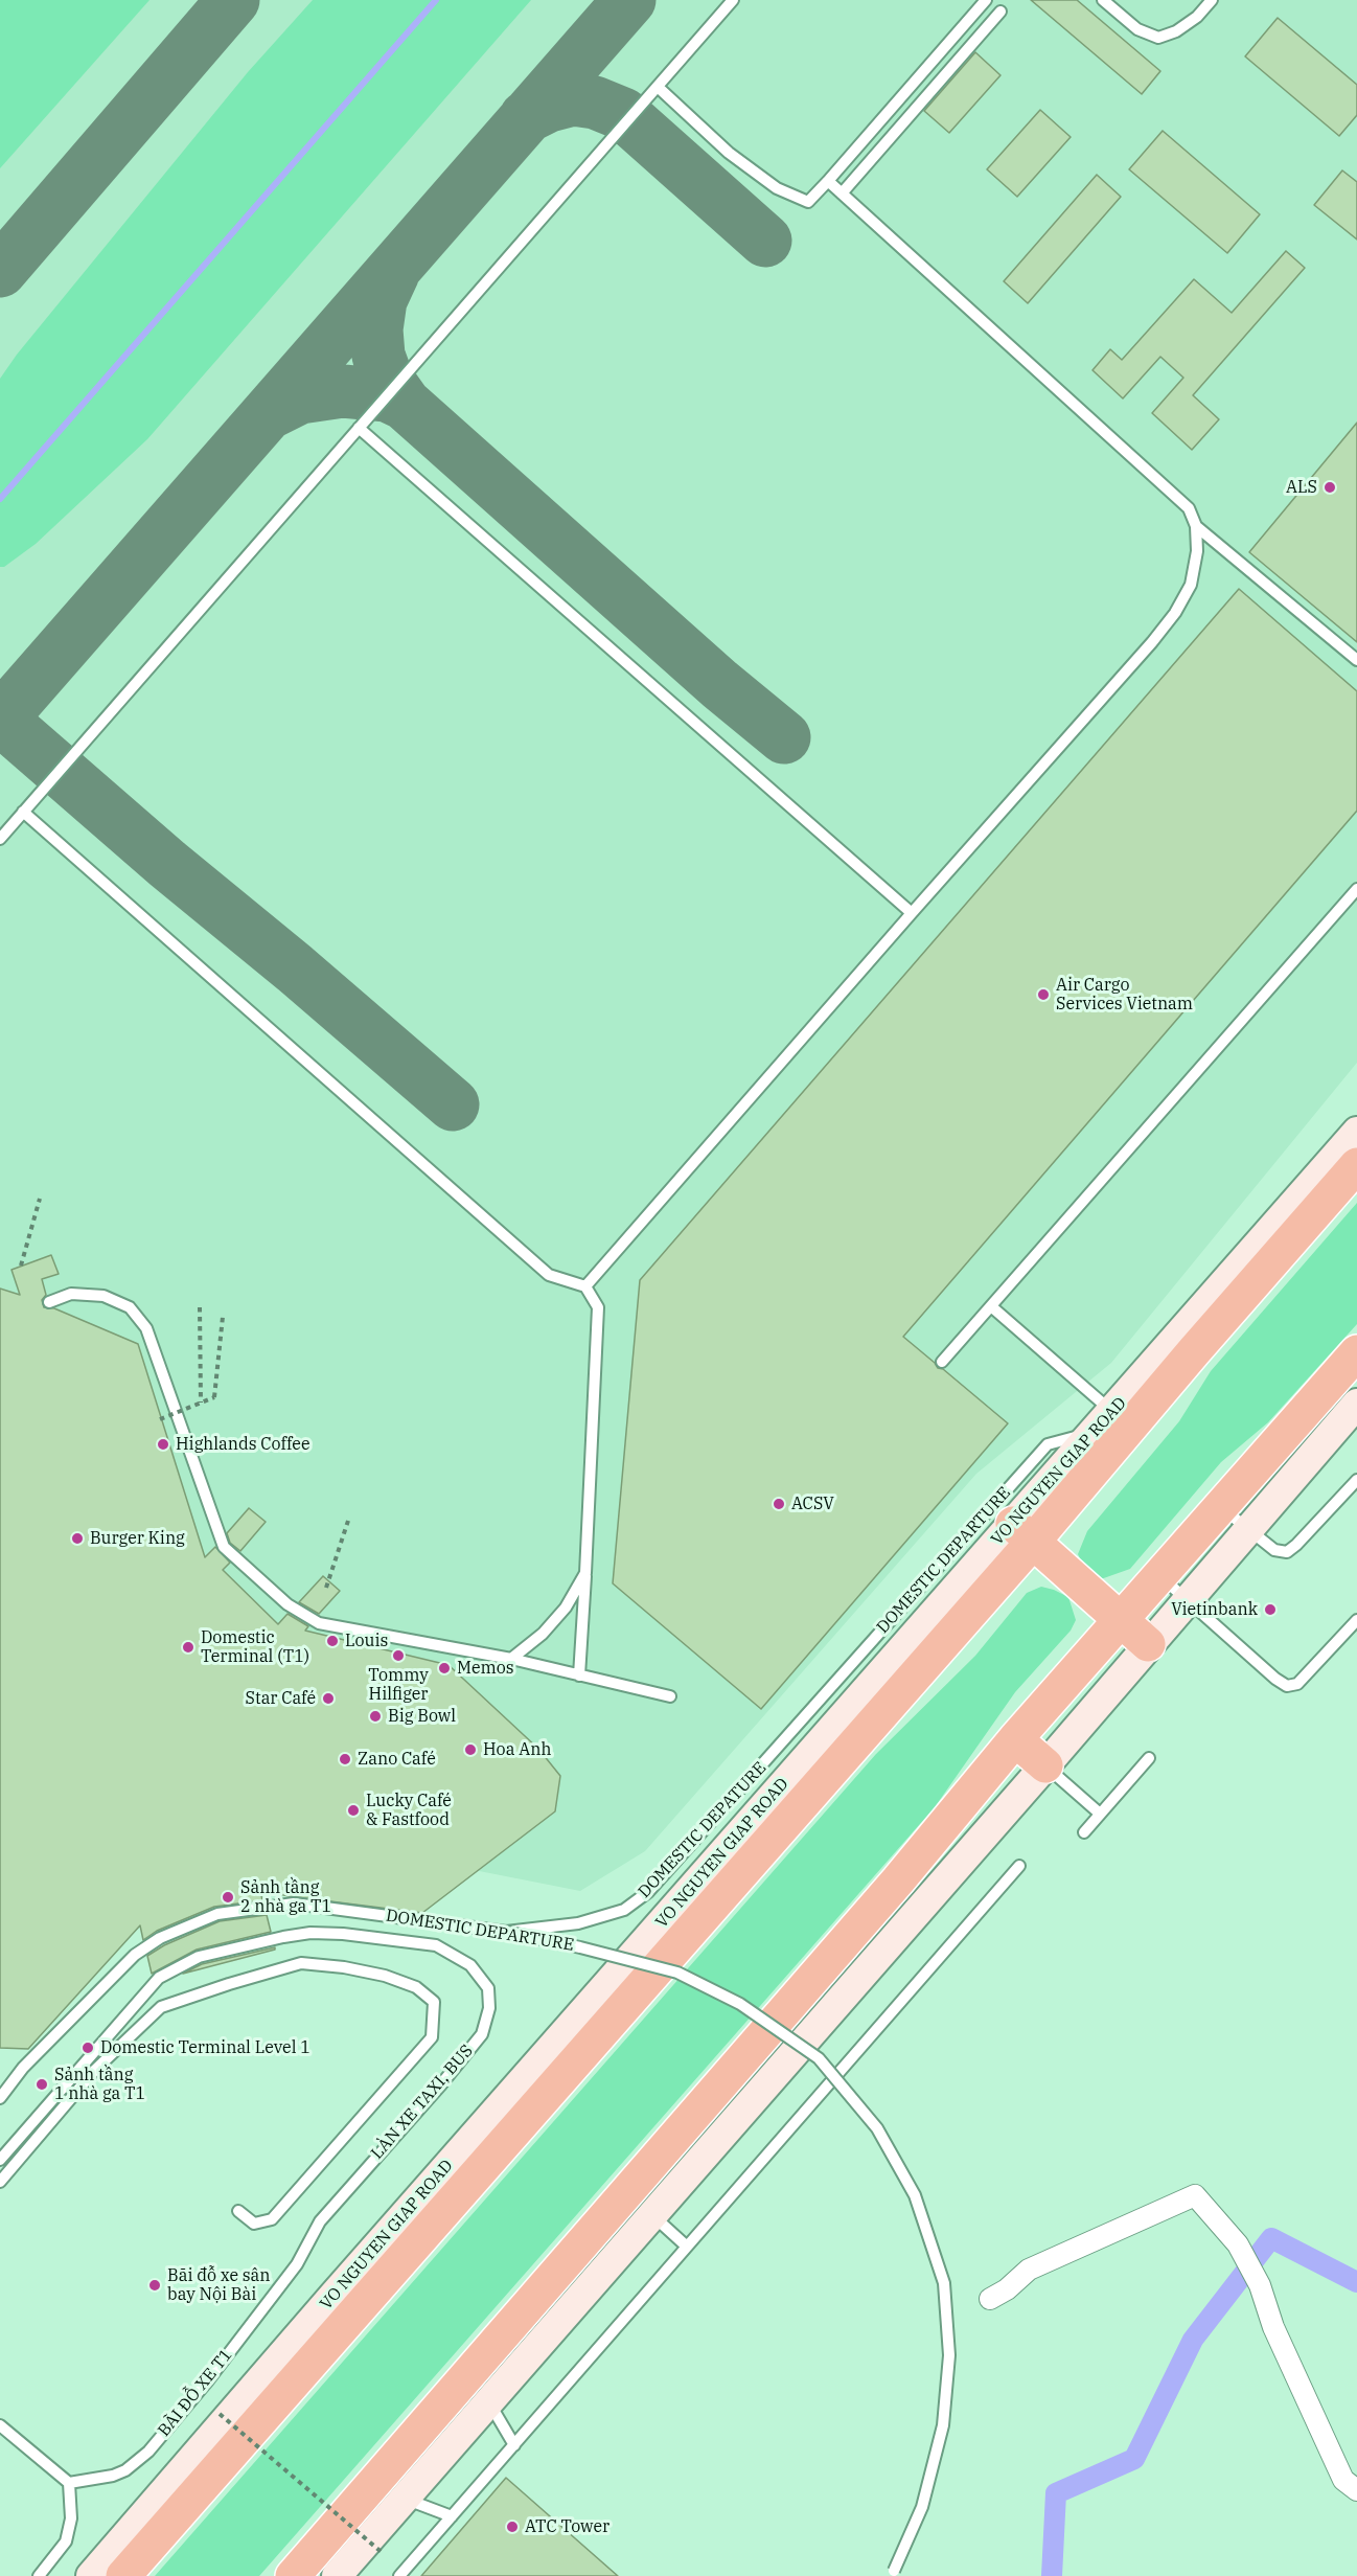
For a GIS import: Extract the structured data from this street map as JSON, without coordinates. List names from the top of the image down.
{
  "streets": {
    "highway": ["VO NGUYEN GIAP ROAD"],
    "lane": [
      "DOMESTIC DEPARTURE",
      "DOMESTIC DEPATURE",
      "LÀN XE TAXI, BUS",
      "BÃI ĐỖ XE T1"
    ]
  },
  "crossings": [
    ["VO NGUYEN GIAP ROAD", "DOMESTIC DEPARTURE"],
    ["DOMESTIC DEPARTURE", "DOMESTIC DEPATURE"],
    ["LÀN XE TAXI, BUS", "BÃI ĐỖ XE T1"]
  ],
  "places": [
    "ALS",
    "Air Cargo Services Vietnam",
    "Highlands Coffee",
    "ACSV",
    "Burger King",
    "Vietinbank",
    "Louis",
    "Domestic Terminal (T1)",
    "Tommy Hilfiger",
    "Memos",
    "Star Café",
    "Big Bowl",
    "Hoa Anh",
    "Zano Café",
    "Lucky Café & Fastfood",
    "Sảnh tầng 2 nhà ga T1",
    "Domestic Terminal Level 1",
    "Sảnh tầng 1 nhà ga T1",
    "Bãi đỗ xe sân bay Nội Bài",
    "ATC Tower"
  ]
}
